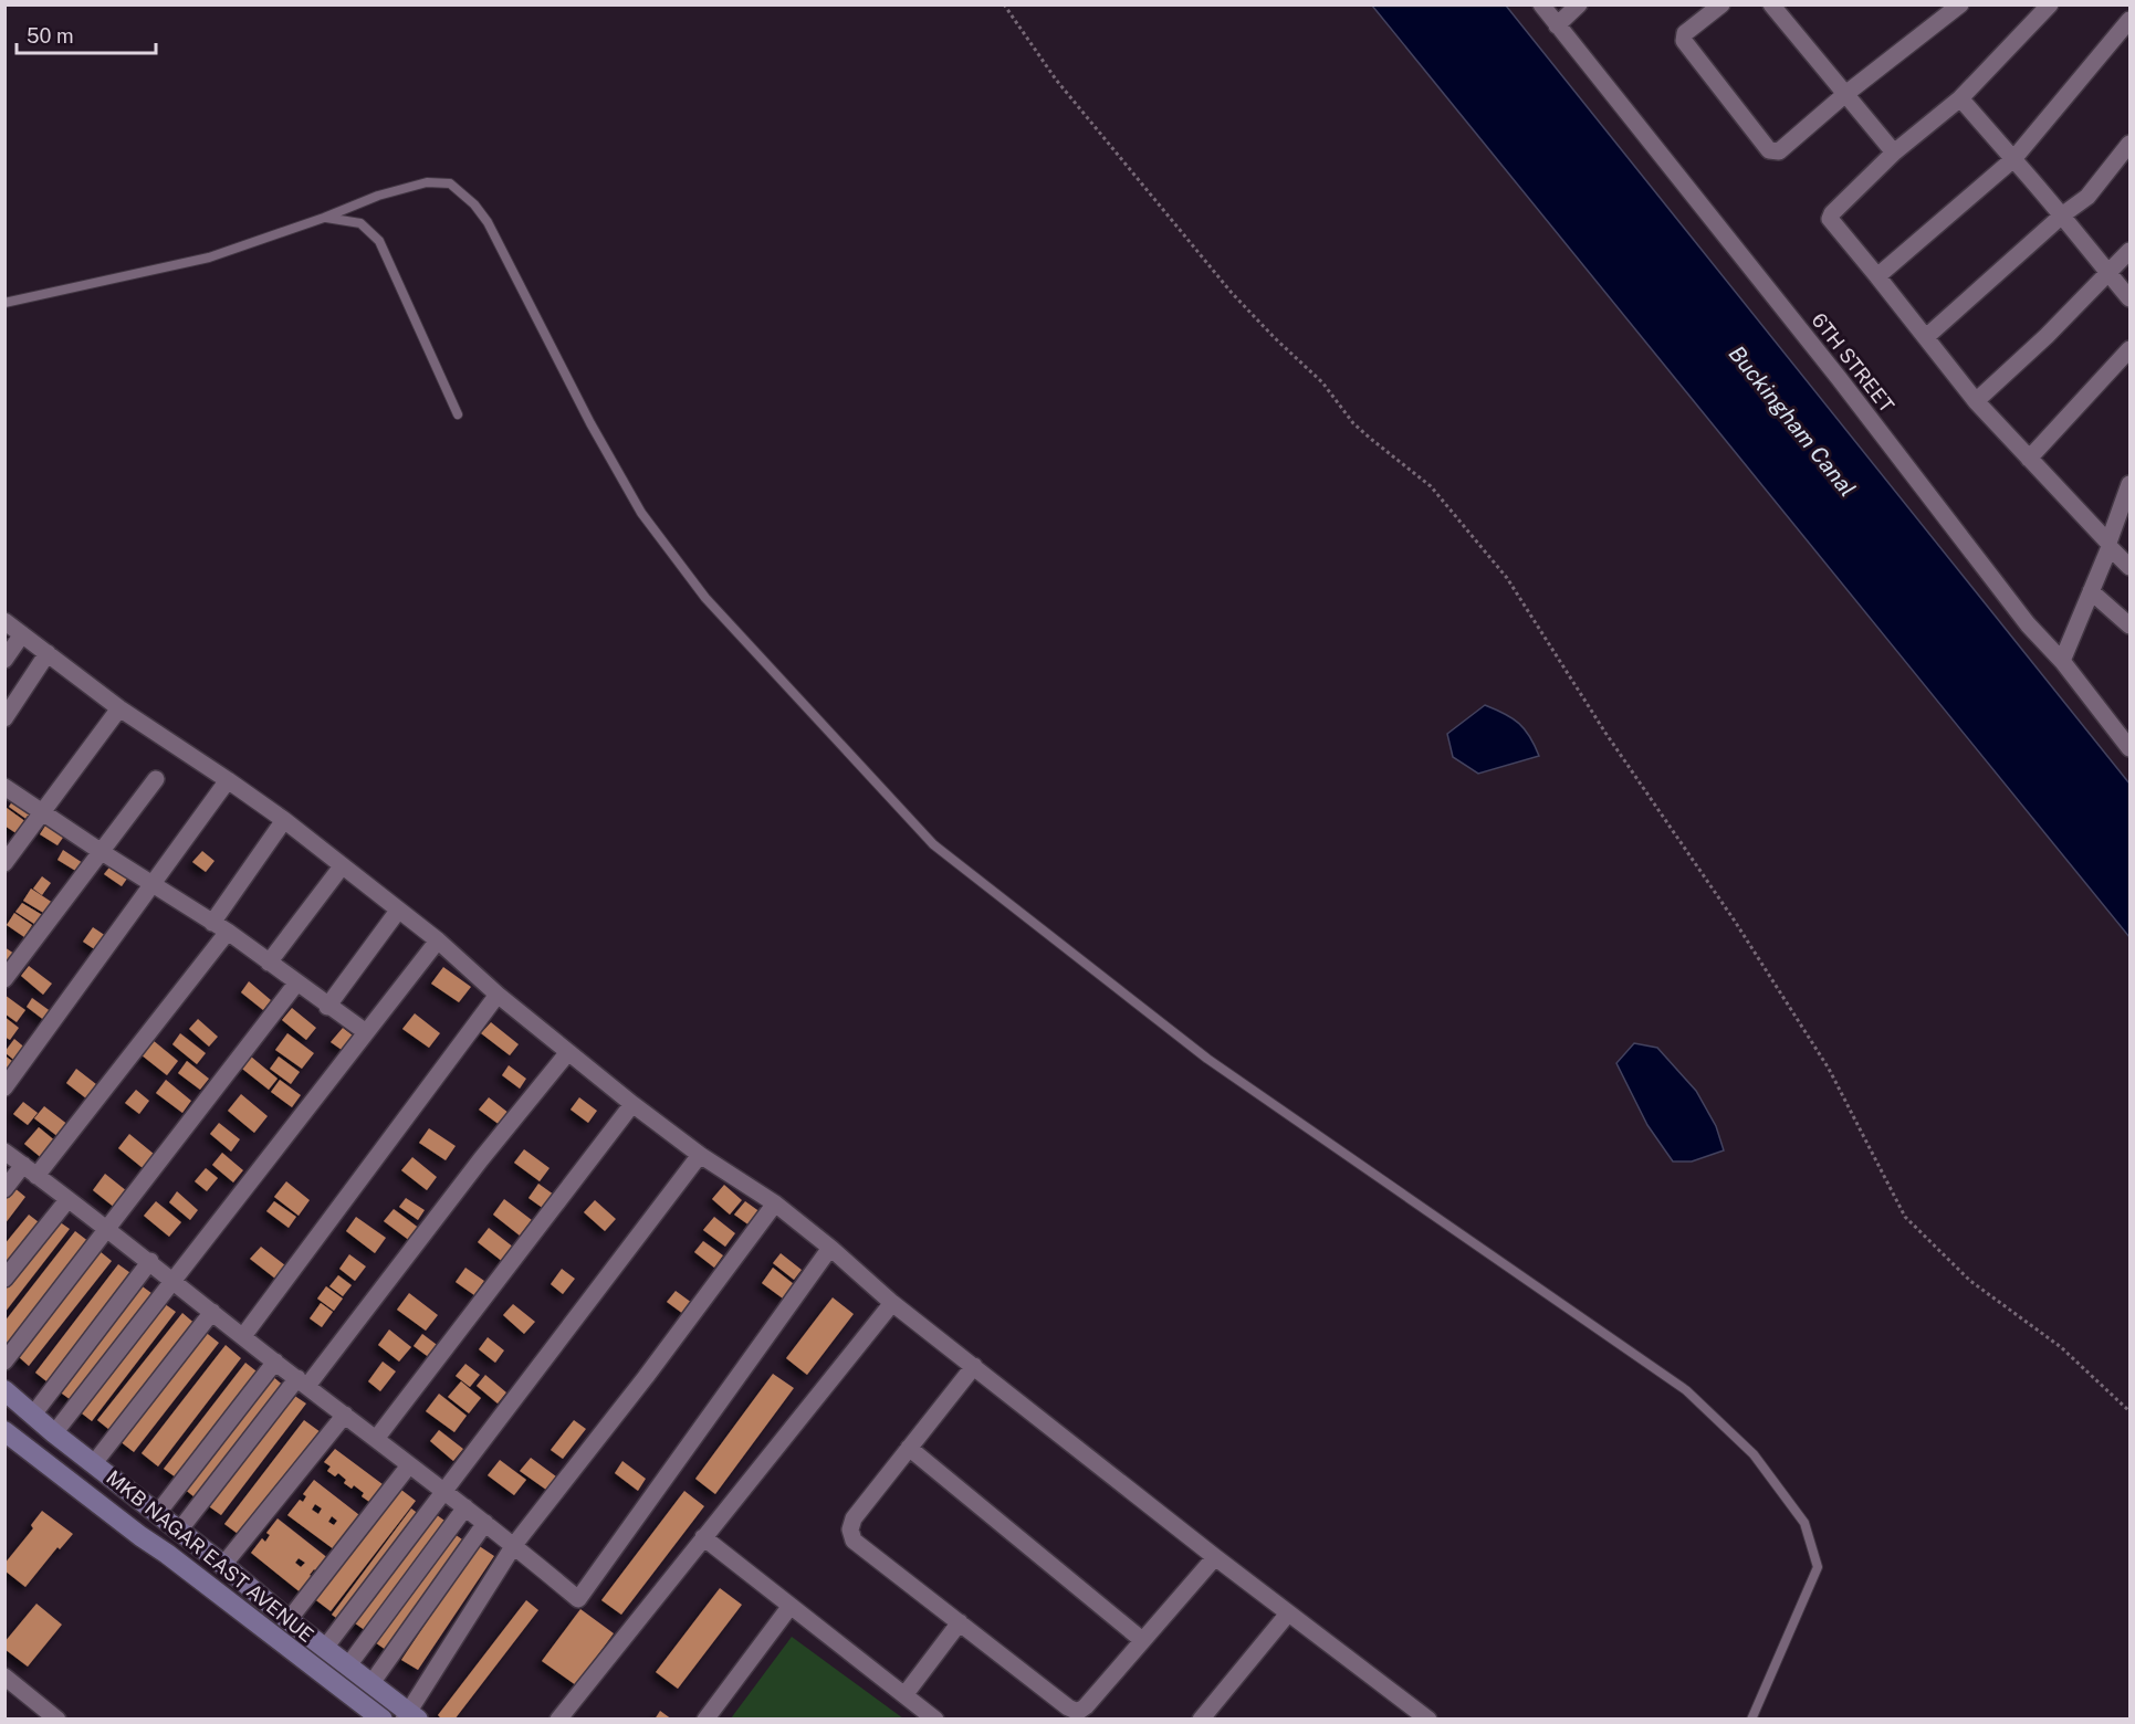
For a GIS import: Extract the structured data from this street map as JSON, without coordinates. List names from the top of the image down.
{
  "streets": {
    "main road": ["MKB NAGAR EAST AVENUE"],
    "street": ["6TH STREET"]
  },
  "water": ["Buckingham Canal"],
  "scale_bar": "50 m"
}
